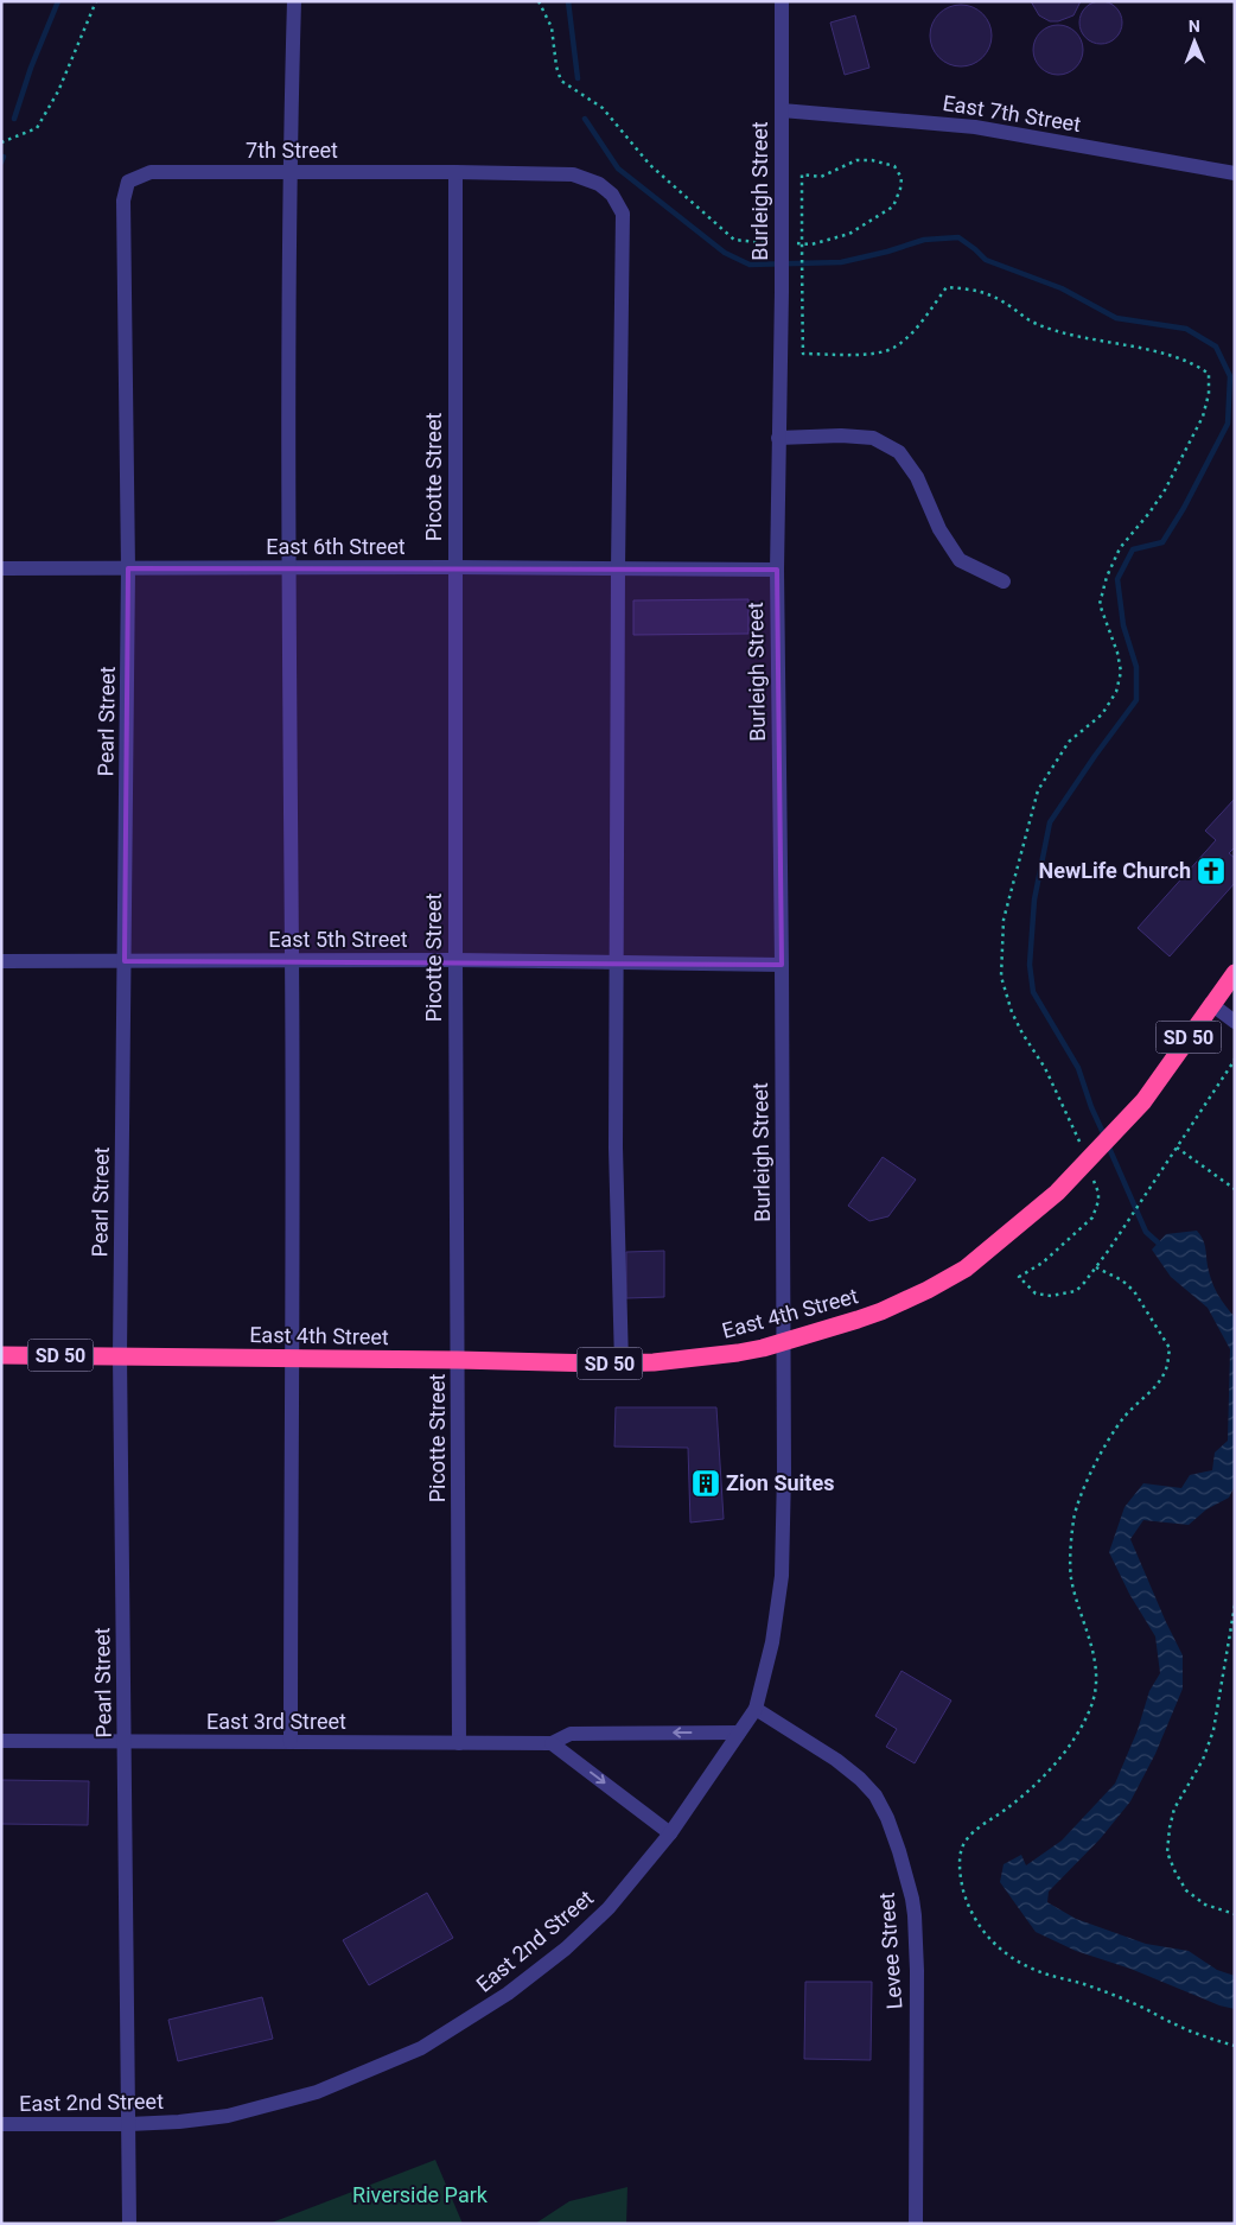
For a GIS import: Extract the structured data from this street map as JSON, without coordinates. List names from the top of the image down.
{
  "streets": {
    "highway": ["SD 50", "East 4th Street"],
    "street": [
      "East 7th Street",
      "7th Street",
      "Burleigh Street",
      "Picotte Street",
      "East 6th Street",
      "Pearl Street",
      "East 5th Street",
      "East 3rd Street",
      "East 2nd Street",
      "Levee Street"
    ]
  },
  "crossings": [
    ["East 7th Street", "Burleigh Street"],
    ["7th Street", "Picotte Street"],
    ["7th Street", "East 6th Street"],
    ["7th Street", "Pearl Street"],
    ["7th Street", "East 5th Street"],
    ["7th Street", "East 4th Street"],
    ["Burleigh Street", "East 6th Street"],
    ["Burleigh Street", "East 5th Street"],
    ["Burleigh Street", "East 4th Street"],
    ["Burleigh Street", "East 2nd Street"],
    ["Picotte Street", "East 6th Street"],
    ["Picotte Street", "East 5th Street"],
    ["Picotte Street", "East 4th Street"],
    ["Picotte Street", "East 3rd Street"],
    ["East 6th Street", "Pearl Street"],
    ["Pearl Street", "East 5th Street"],
    ["Pearl Street", "East 4th Street"],
    ["Pearl Street", "East 3rd Street"],
    ["Pearl Street", "East 2nd Street"],
    ["East 4th Street", "East 2nd Street"],
    ["East 3rd Street", "East 2nd Street"],
    ["East 2nd Street", "Levee Street"]
  ],
  "parks": ["Riverside Park"],
  "places": {
    "church": ["NewLife Church"],
    "building": ["Zion Suites"]
  },
  "north": "top"
}
